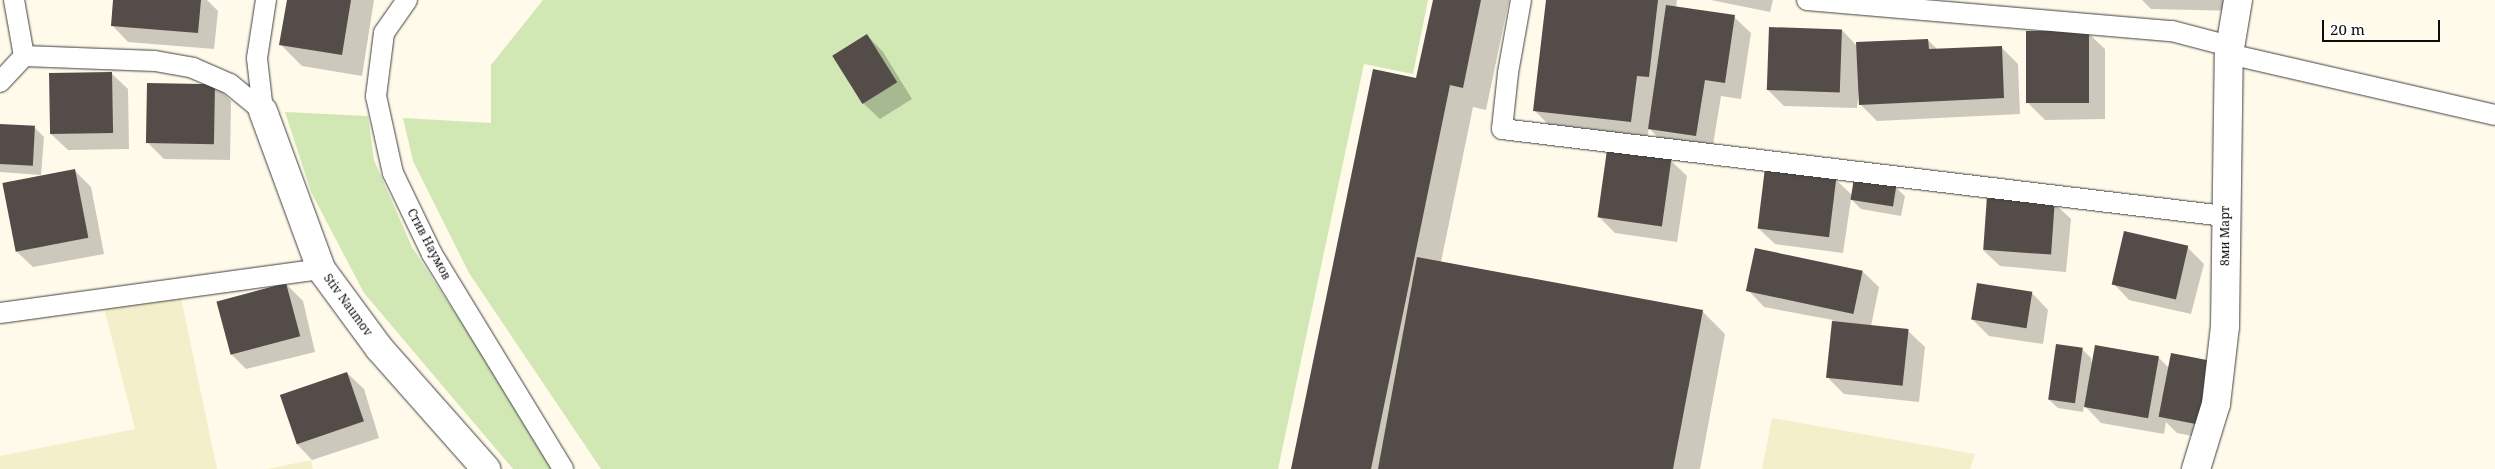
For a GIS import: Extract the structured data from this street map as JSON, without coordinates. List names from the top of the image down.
{
  "streets": {
    "street": ["8ми Март", "Stiv Naumov"],
    "lane": ["Стив Наумов"]
  },
  "scale_bar": "20 m"
}
